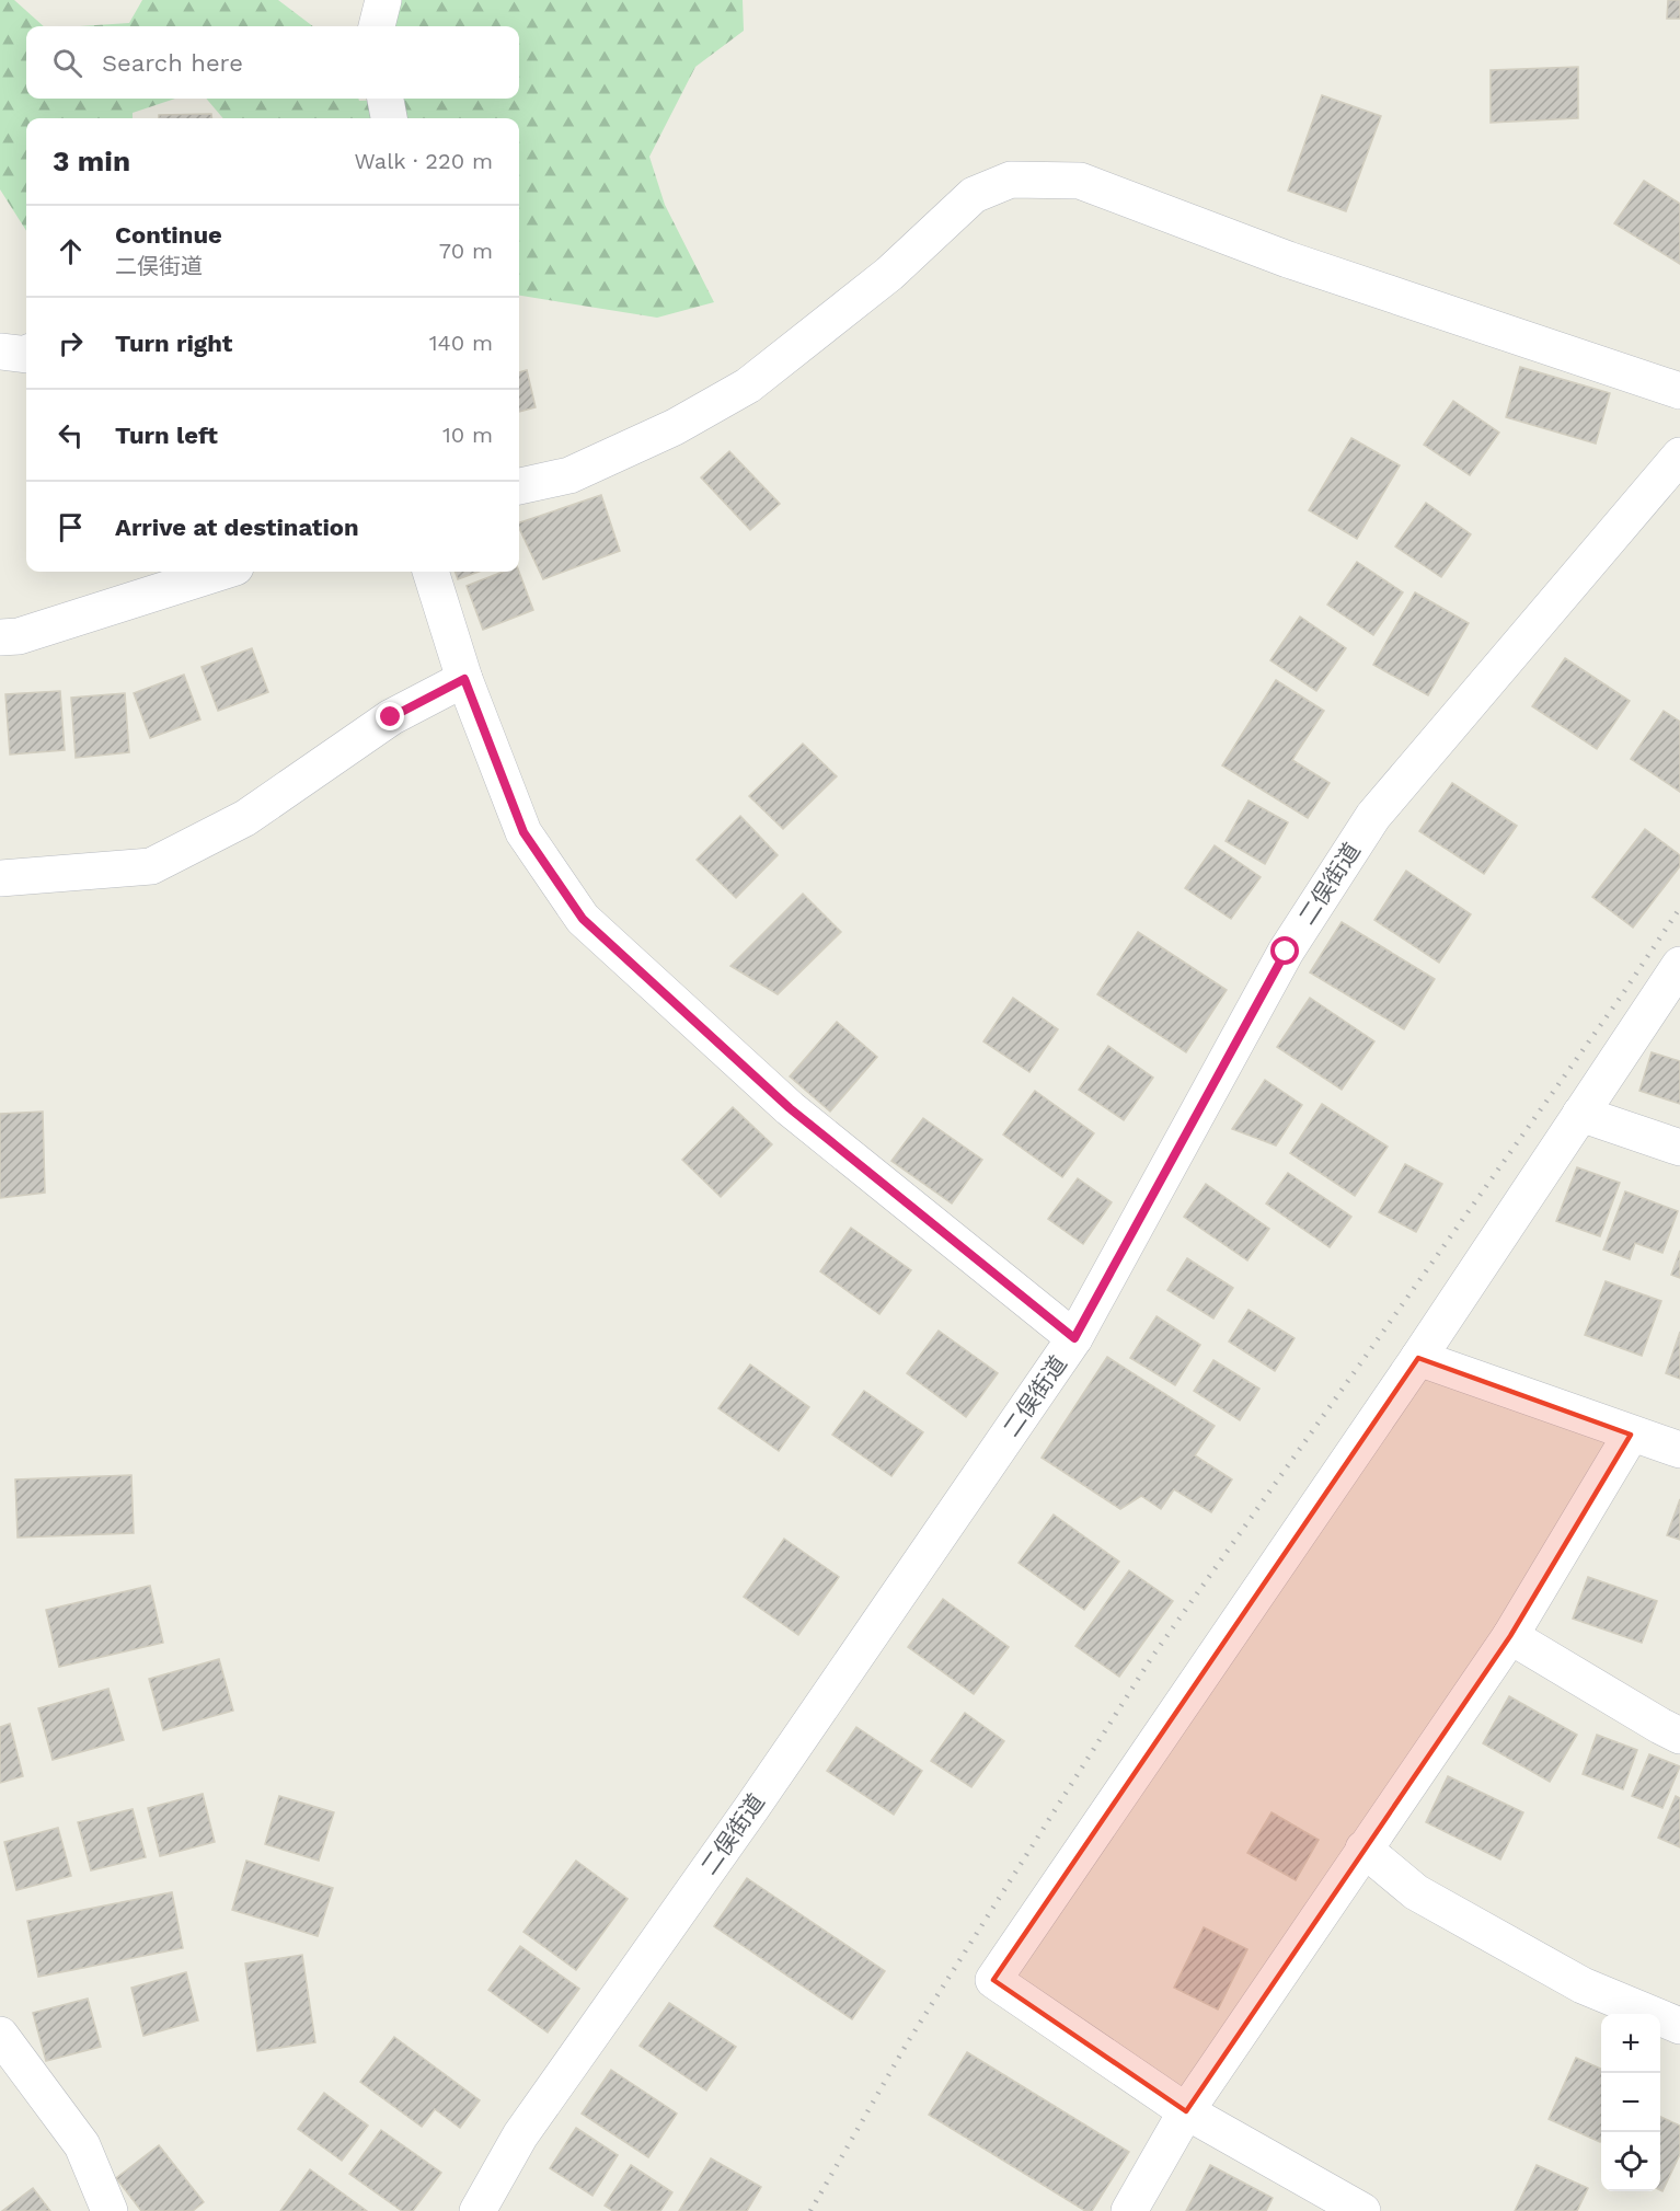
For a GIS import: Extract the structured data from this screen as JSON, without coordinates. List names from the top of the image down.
{
  "streets": {
    "street": ["二俣街道"]
  },
  "page": {
    "search": "Search here",
    "heading": ["3 min", "Walk · 220 m"],
    "list": [
      ["Continue", "二俣街道", "70 m"],
      ["Turn right", "140 m"],
      ["Turn left", "10 m"],
      "Arrive at destination"
    ],
    "map_buttons": ["+", "−"]
  }
}
